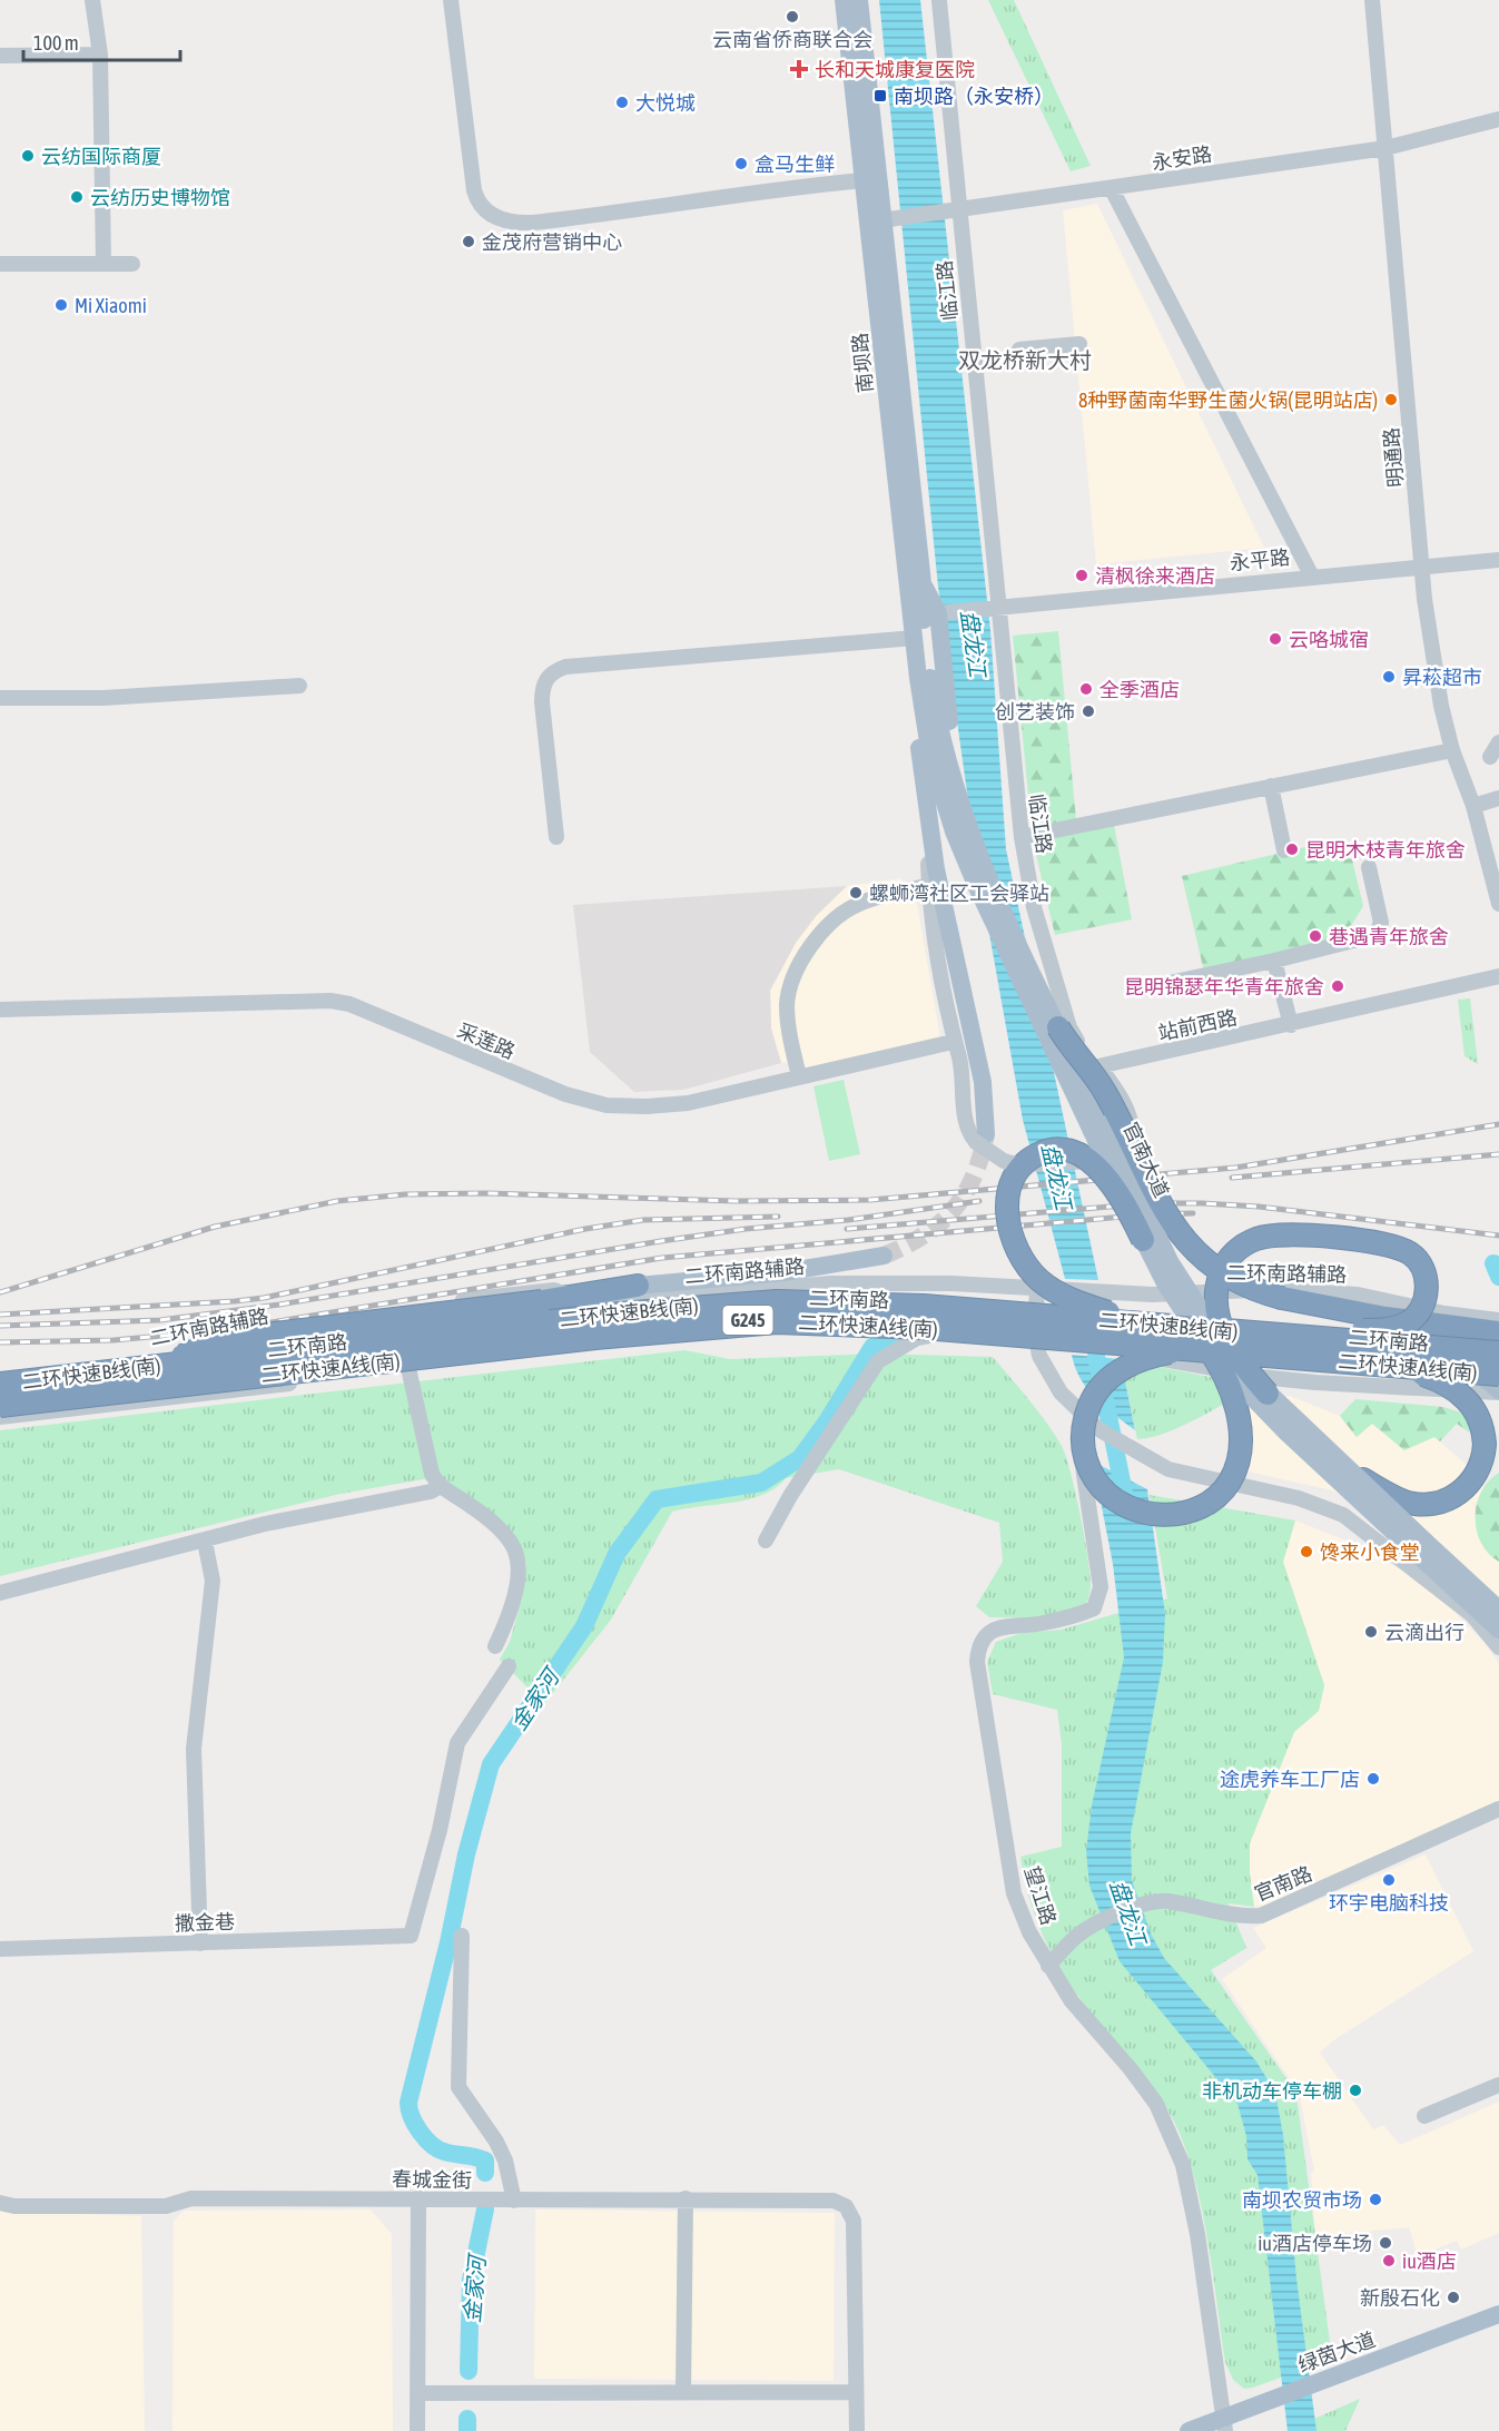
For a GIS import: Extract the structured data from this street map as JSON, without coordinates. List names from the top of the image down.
{
  "streets": {
    "highway": ["二环快速B线(南)", "二环快速A线(南)"],
    "main road": [
      "南坝路",
      "官南大道",
      "二环南路",
      "G245",
      "绿茵大道"
    ],
    "street": [
      "永安路",
      "临江路",
      "明通路",
      "永平路",
      "站前西路",
      "采莲路",
      "二环南路辅路",
      "官南路",
      "望江路",
      "撒金巷",
      "春城金街"
    ]
  },
  "crossings": [
    ["永安路", "临江路"],
    ["永安路", "南坝路"],
    ["永安路", "明通路"],
    ["临江路", "永平路"],
    ["临江路", "站前西路"],
    ["南坝路", "官南大道"],
    ["明通路", "永平路"],
    ["官南大道", "二环快速B线(南)"],
    ["二环南路", "二环快速B线(南)"],
    ["二环南路", "二环快速A线(南)"],
    ["官南路", "望江路"],
    ["望江路", "绿茵大道"]
  ],
  "districts": ["双龙桥新大村"],
  "water": ["盘龙江", "金家河"],
  "places": {
    "other": [
      "云南省侨商联合会",
      "大悦城",
      "云纺国际商厦",
      "盒马生鲜",
      "云纺历史博物馆",
      "金茂府营销中心",
      "Mi Xiaomi",
      "8种野菌南华野生菌火锅(昆明站店)",
      "清枫徐来酒店",
      "云咯城宿",
      "昇菘超市",
      "全季酒店",
      "创艺装饰",
      "昆明木枝青年旅舍",
      "螺蛳湾社区工会驿站",
      "巷遇青年旅舍",
      "昆明锦瑟年华青年旅舍",
      "馋来小食堂",
      "云滴出行",
      "途虎养车工厂店",
      "环宇电脑科技",
      "非机动车停车棚",
      "南坝农贸市场",
      "iu酒店停车场",
      "iu酒店",
      "新殷石化"
    ],
    "health": ["长和天城康复医院"],
    "transit": ["南坝路（永安桥）"]
  },
  "scale_bar": "100 m"
}
